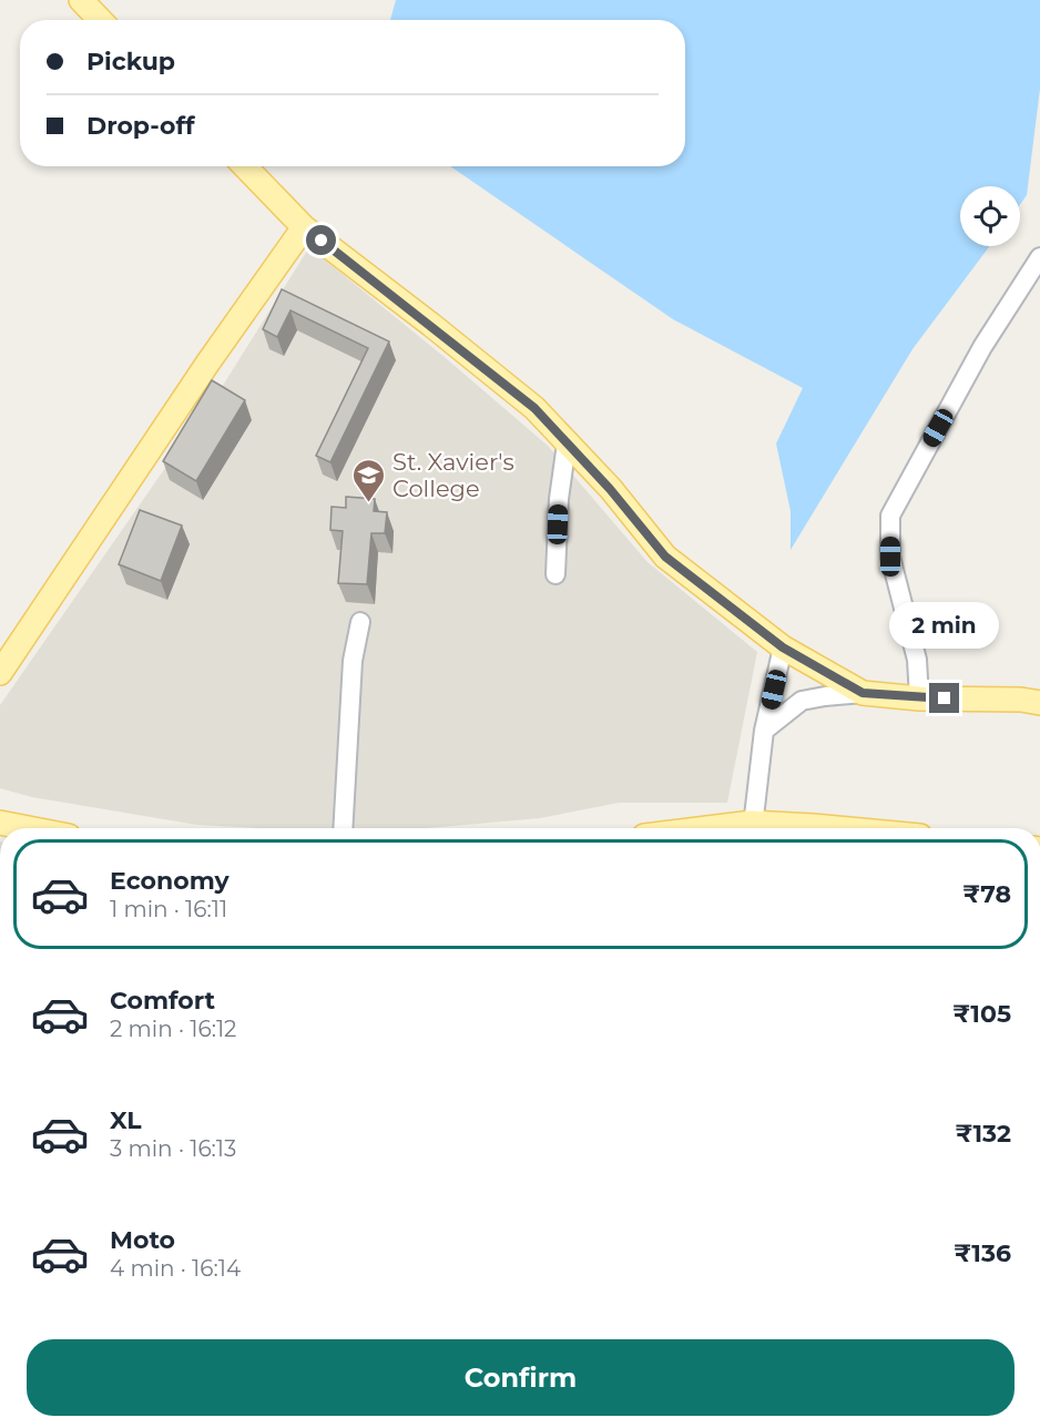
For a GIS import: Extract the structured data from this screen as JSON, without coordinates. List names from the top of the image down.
{
  "places": {
    "school or university": ["St. Xavier's College"]
  },
  "page": {
    "banner": ["Pickup", "Drop-off"],
    "bubble": "2 min",
    "list": [
      {
        "name": "Economy",
        "note": "1 min · 16:11",
        "value": "₹78"
      },
      {
        "name": "Comfort",
        "note": "2 min · 16:12",
        "value": "₹105"
      },
      {
        "name": "XL",
        "note": "3 min · 16:13",
        "value": "₹132"
      },
      {
        "name": "Moto",
        "note": "4 min · 16:14",
        "value": "₹136"
      }
    ],
    "buttons": "Confirm"
  }
}
